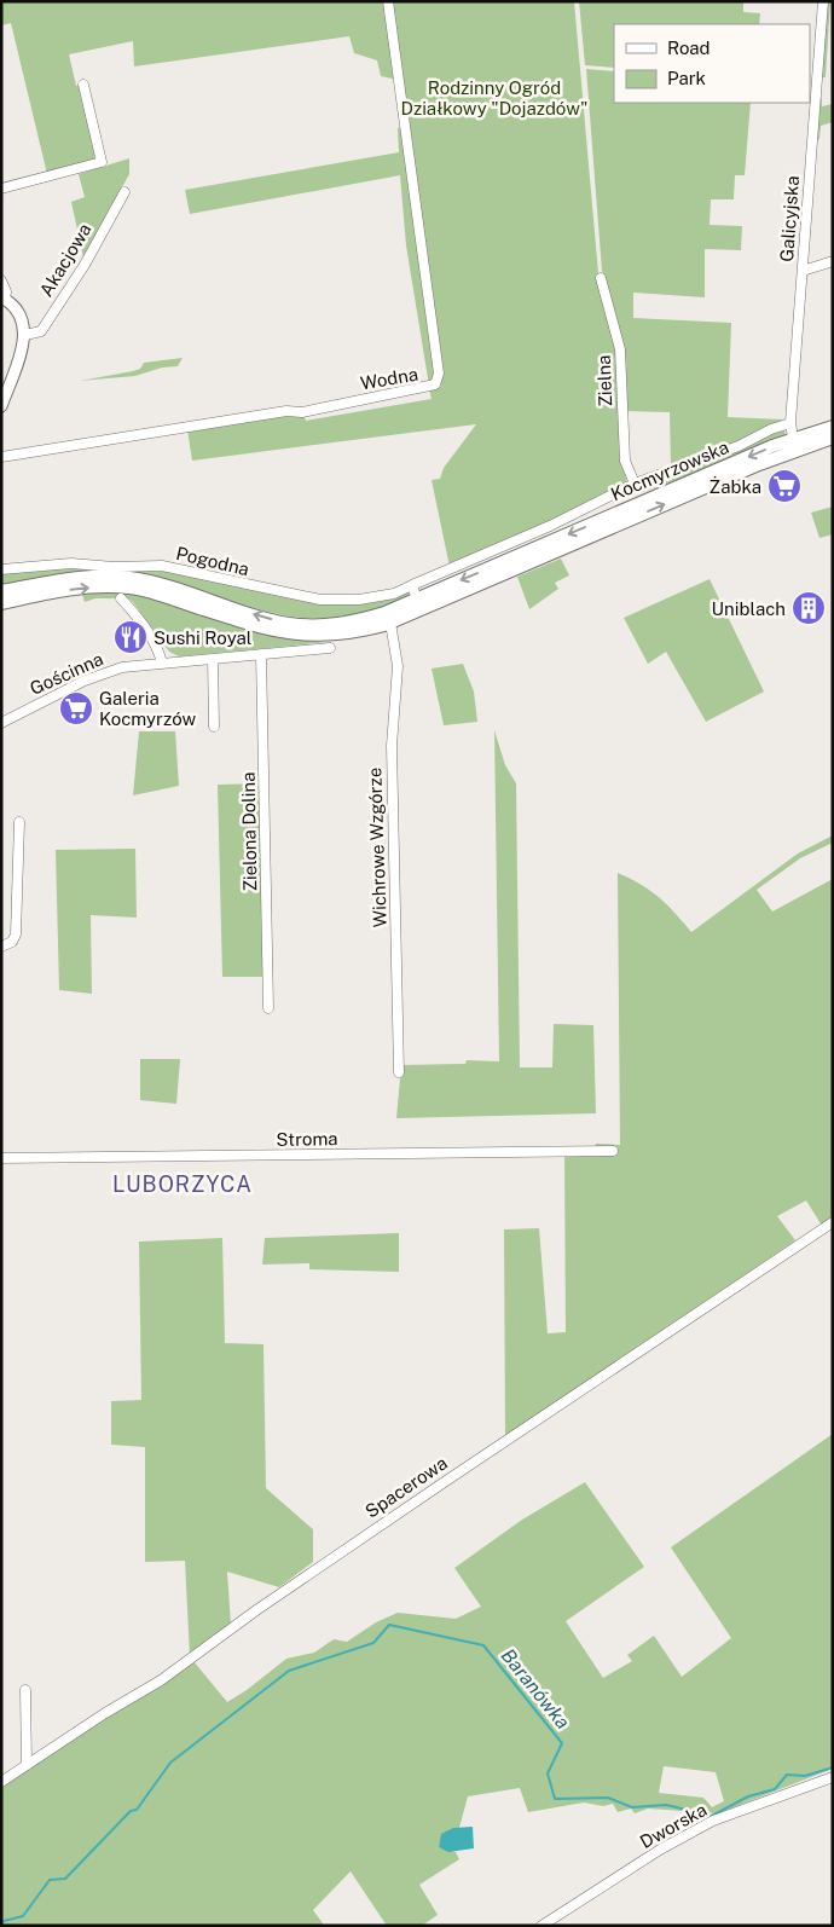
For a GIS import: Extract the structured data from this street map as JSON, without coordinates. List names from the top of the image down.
{
  "streets": {
    "main road": ["Kocmyrzowska"],
    "street": [
      "Galicyjska",
      "Akacjowa",
      "Wodna",
      "Zielna",
      "Pogodna",
      "Gościnna",
      "Zielona Dolina",
      "Wichrowe Wzgórze",
      "Stroma",
      "Spacerowa",
      "Dworska"
    ]
  },
  "crossings": [
    ["Galicyjska", "Kocmyrzowska"],
    ["Galicyjska", "Pogodna"],
    ["Zielna", "Pogodna"],
    ["Gościnna", "Zielona Dolina"]
  ],
  "districts": ["LUBORZYCA"],
  "water": ["Baranówka"],
  "parks": ["Rodzinny Ogród Działkowy \"Dojazdów\""],
  "places": {
    "supermarket": ["Żabka", "Galeria Kocmyrzów"],
    "building": ["Uniblach"],
    "restaurant": ["Sushi Royal"]
  },
  "legend": ["Road", "Park"]
}
